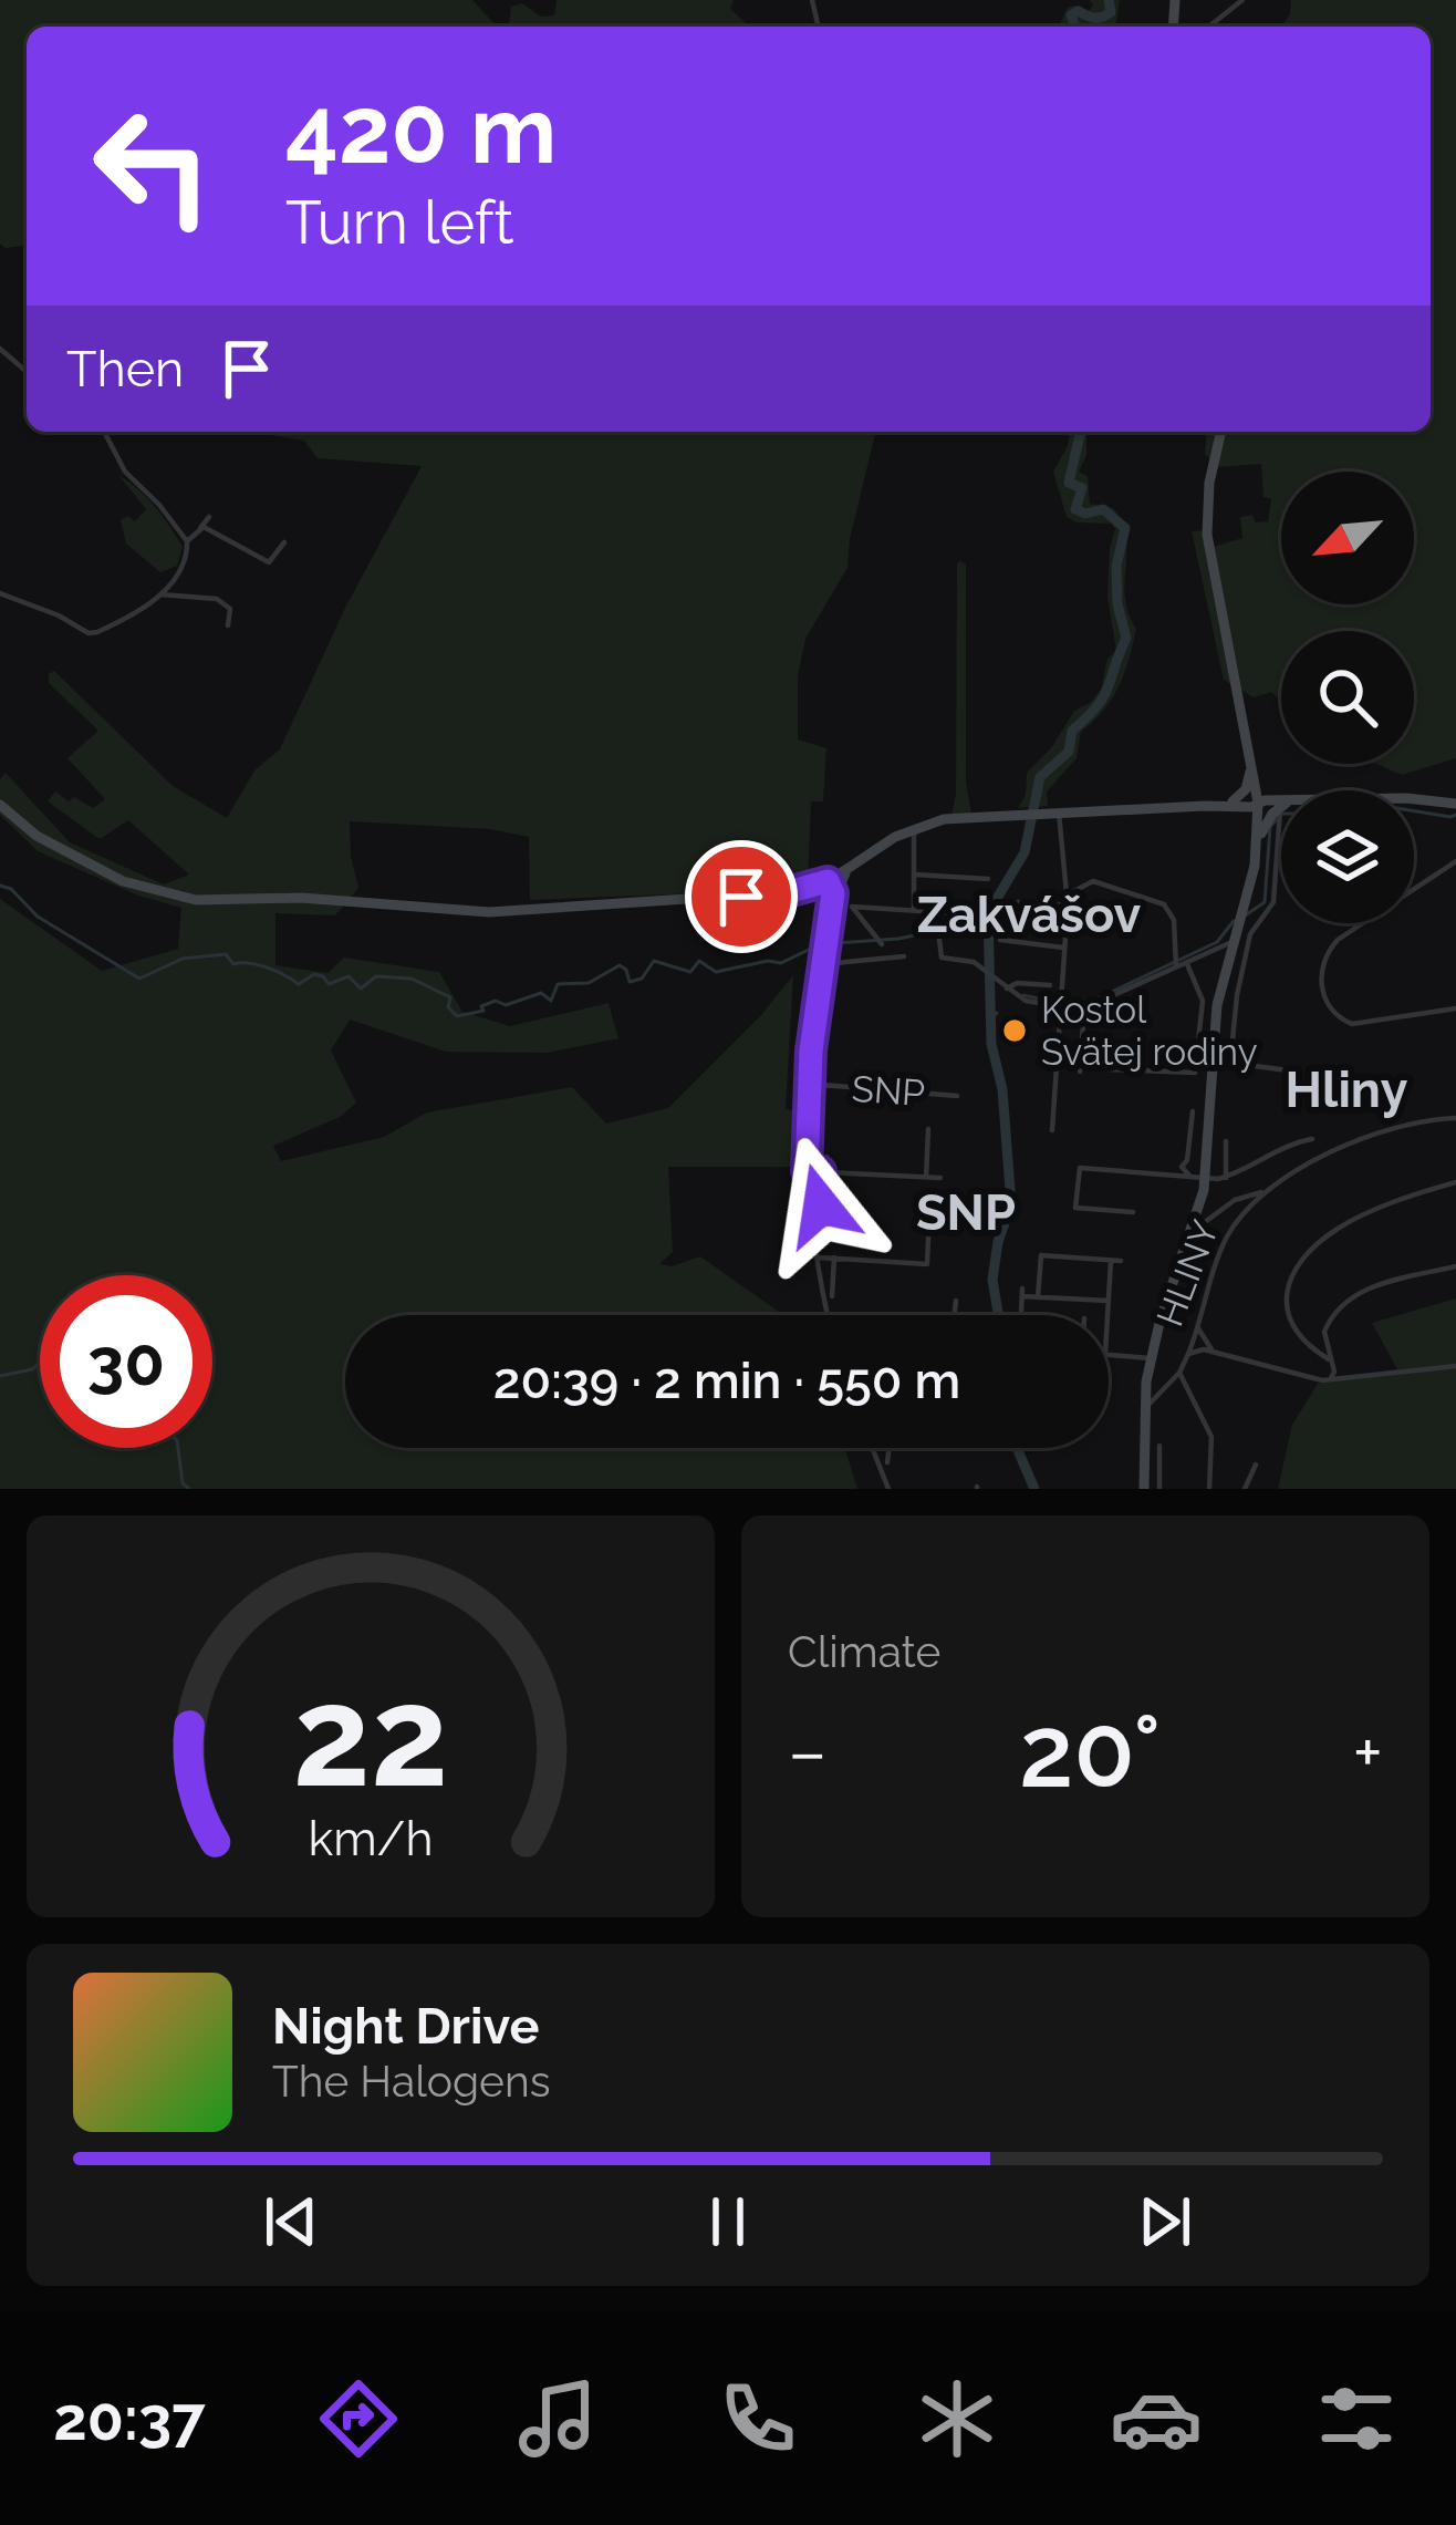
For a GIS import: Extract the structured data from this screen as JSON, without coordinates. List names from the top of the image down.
{
  "streets": {
    "street": ["SNP", "HLINY"]
  },
  "districts": ["Zakvášov", "Hliny", "SNP"],
  "places": ["Kostol Svätej rodiny"],
  "north": "bottom left",
  "page": {
    "turn": ["420 m", "Turn left"],
    "then": "Then",
    "limit": "30",
    "trip": "20:39 · 2 min · 550 m",
    "tile": "Climate",
    "heat": ["−", "20°", "+"],
    "song": ["Night Drive", "The Halogens"],
    "tabs": "20:37",
    "gauge": ["22", "km/h"]
  }
}
